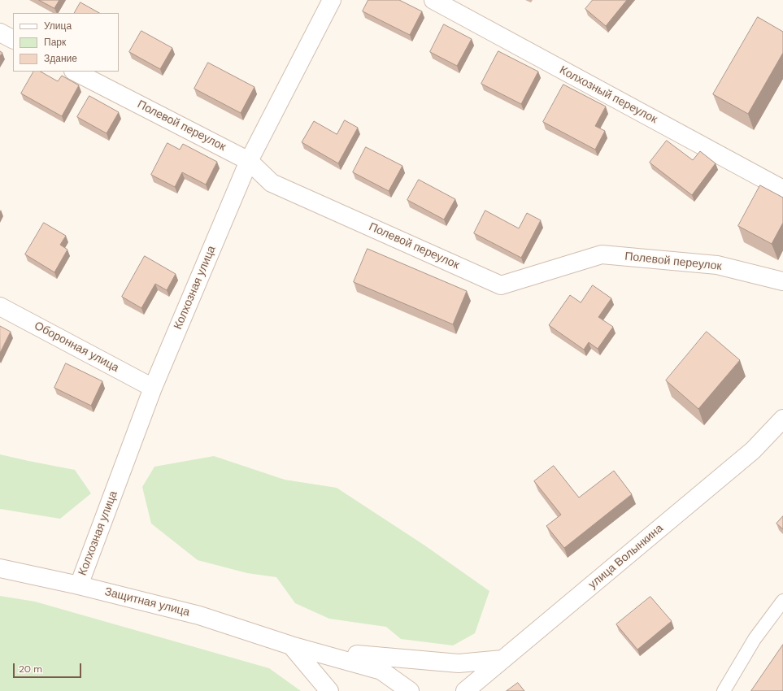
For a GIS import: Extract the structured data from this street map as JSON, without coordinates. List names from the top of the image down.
{
  "streets": {
    "street": [
      "Колхозный переулок",
      "Полевой переулок",
      "Колхозная улица",
      "Оборонная улица",
      "улица Волынкина",
      "Защитная улица"
    ]
  },
  "crossings": [
    ["Полевой переулок", "Колхозная улица"],
    ["Колхозная улица", "Оборонная улица"],
    ["Колхозная улица", "Защитная улица"]
  ],
  "legend": ["Улица", "Парк", "Здание"],
  "scale_bar": "20 m"
}
